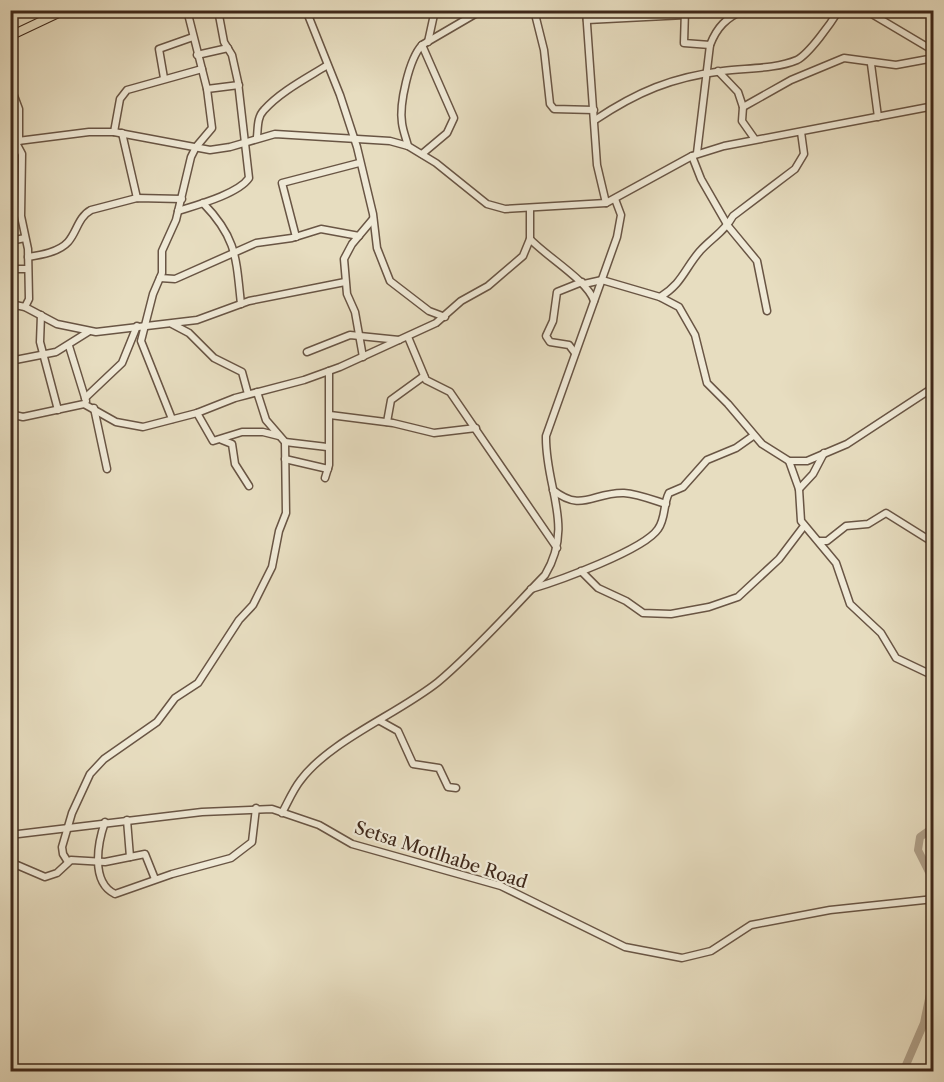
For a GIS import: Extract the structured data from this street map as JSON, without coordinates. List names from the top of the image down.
{
  "streets": {
    "street": ["Setsa Motlhabe Road"]
  }
}
